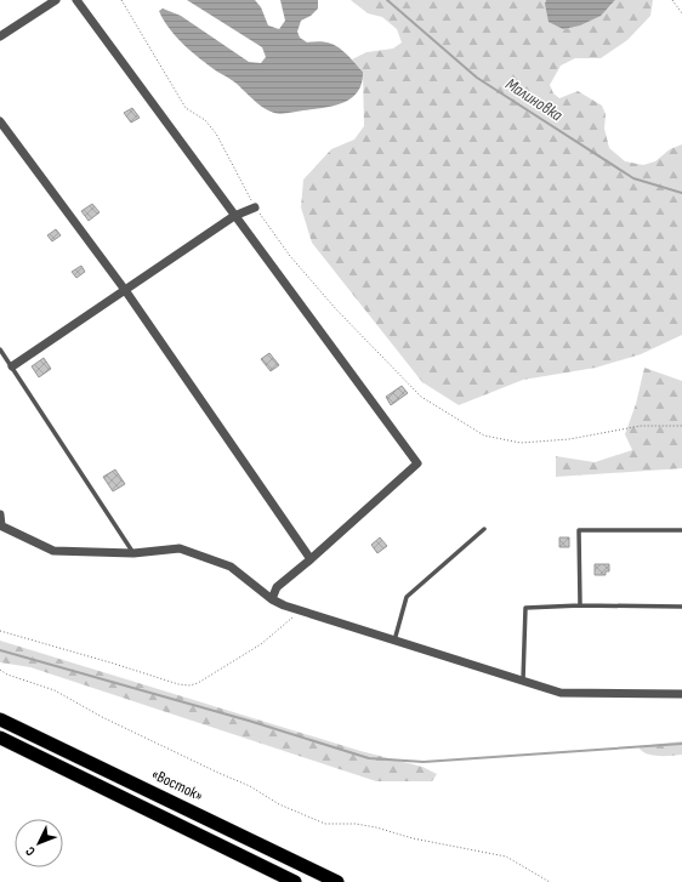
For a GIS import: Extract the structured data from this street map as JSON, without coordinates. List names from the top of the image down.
{
  "streets": {
    "highway": ["«Восток»"]
  },
  "water": ["Малиновка"],
  "north": "bottom left"
}
